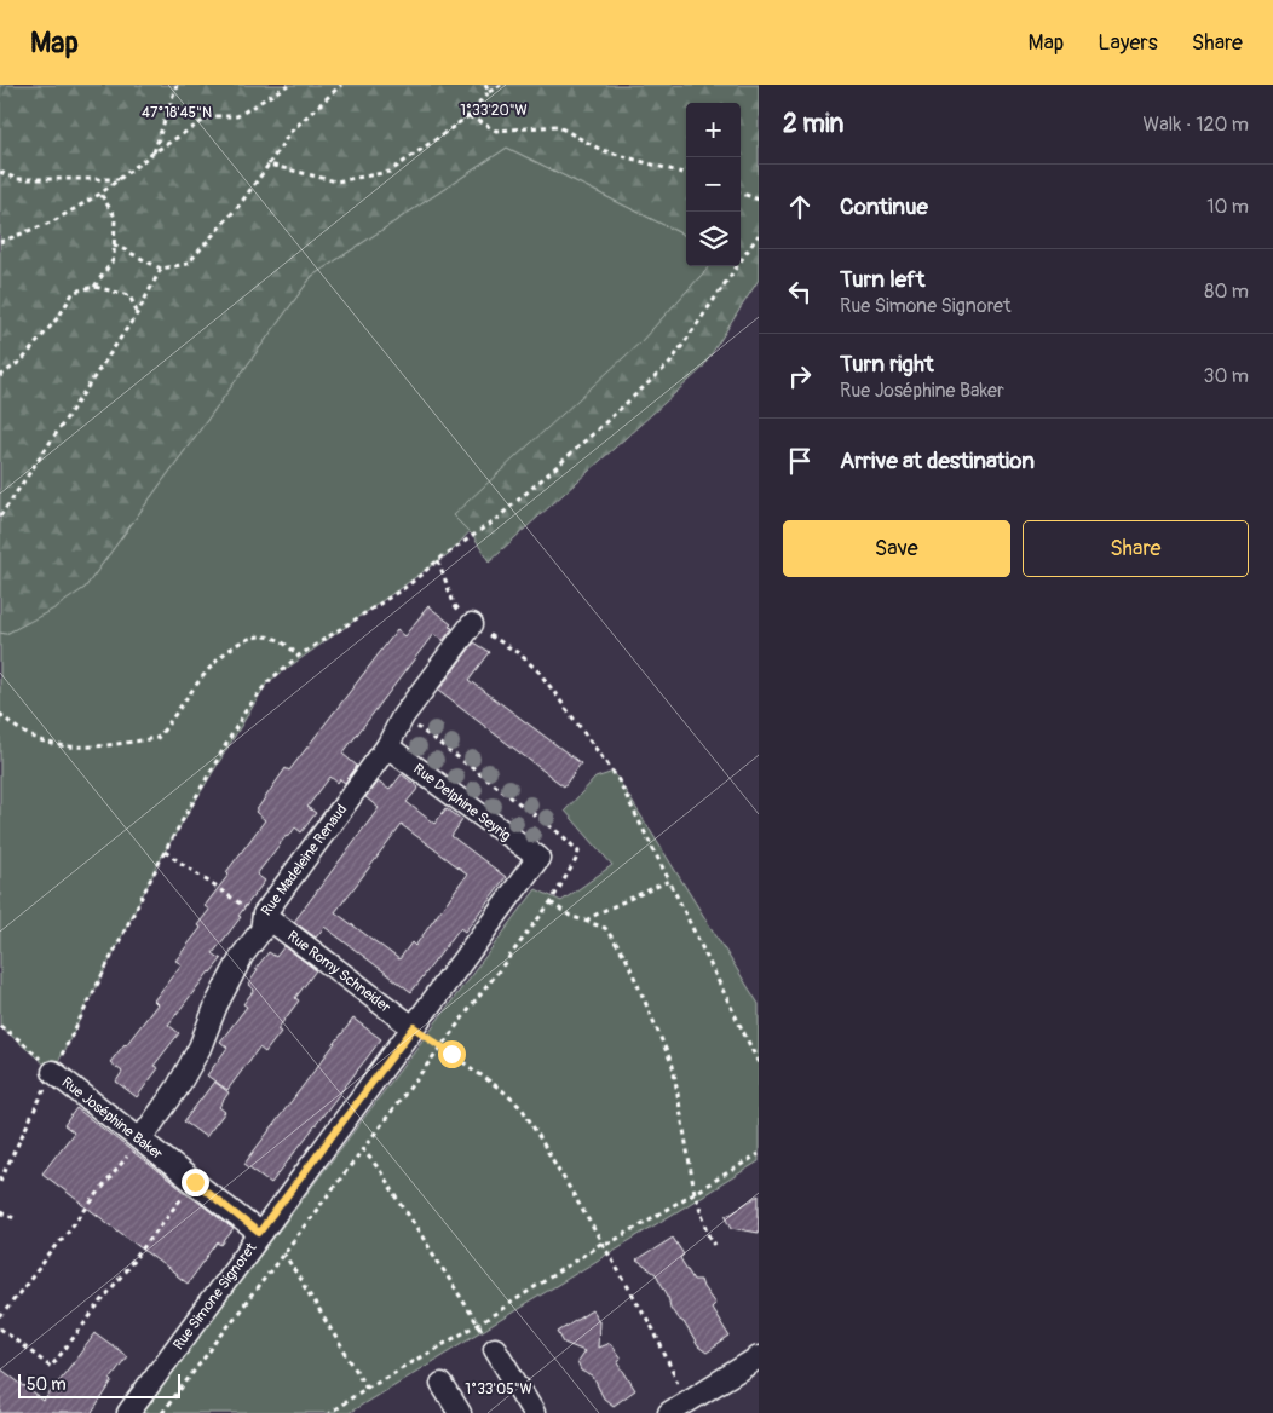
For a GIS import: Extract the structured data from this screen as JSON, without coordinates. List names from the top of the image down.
{
  "streets": {
    "street": [
      "Rue Delphine Seyrig",
      "Rue Madeleine Renaud",
      "Rue Romy Schneider",
      "Rue Joséphine Baker",
      "Rue Simone Signoret"
    ]
  },
  "crossings": [
    ["Rue Delphine Seyrig", "Rue Madeleine Renaud"],
    ["Rue Delphine Seyrig", "Rue Simone Signoret"],
    ["Rue Madeleine Renaud", "Rue Romy Schneider"],
    ["Rue Madeleine Renaud", "Rue Joséphine Baker"],
    ["Rue Romy Schneider", "Rue Simone Signoret"],
    ["Rue Joséphine Baker", "Rue Simone Signoret"]
  ],
  "scale_bar": "50 m",
  "page": {
    "header": "Map",
    "nav": ["Map", "Layers", "Share"],
    "heading": ["2 min", "Walk · 120 m"],
    "map_buttons": ["+", "−"],
    "list": [
      ["Continue", "10 m"],
      ["Turn left", "Rue Simone Signoret", "80 m"],
      ["Turn right", "Rue Joséphine Baker", "30 m"],
      "Arrive at destination"
    ],
    "buttons": ["Save", "Share"],
    "scale": "50 m"
  },
  "coordinates": ["1°33'20\"W", "47°18'45\"N", "1°33'05\"W"]
}
